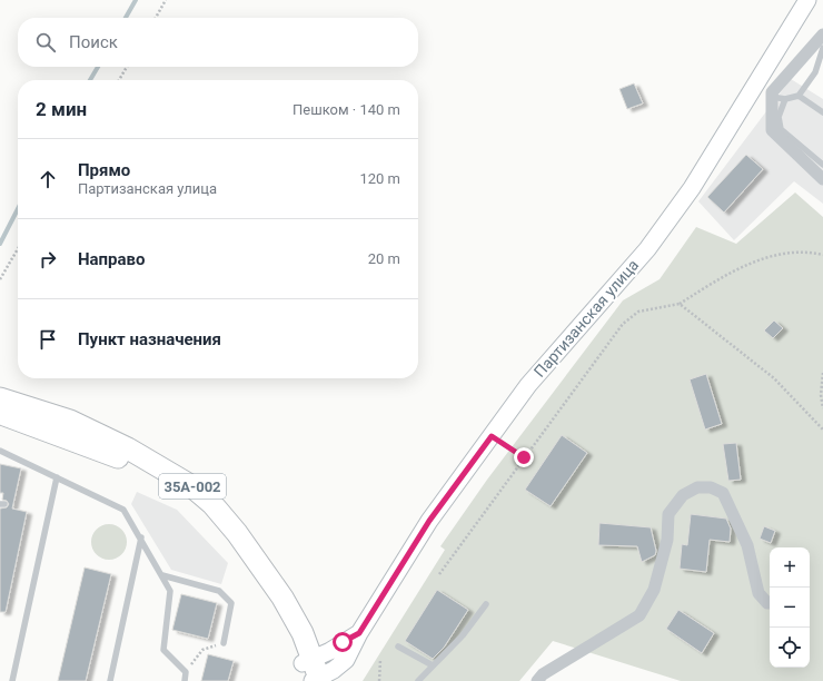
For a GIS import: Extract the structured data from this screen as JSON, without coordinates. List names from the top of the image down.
{
  "streets": {
    "highway": ["35А-002"],
    "street": ["Партизанская улица"]
  },
  "crossings": [
    ["Партизанская улица", "35А-002"]
  ],
  "page": {
    "search": "Поиск",
    "heading": ["2 мин", "Пешком · 140 m"],
    "list": [
      ["Прямо", "Партизанская улица", "120 m"],
      ["Направо", "20 m"],
      "Пункт назначения"
    ],
    "map_buttons": ["+", "−"]
  }
}
